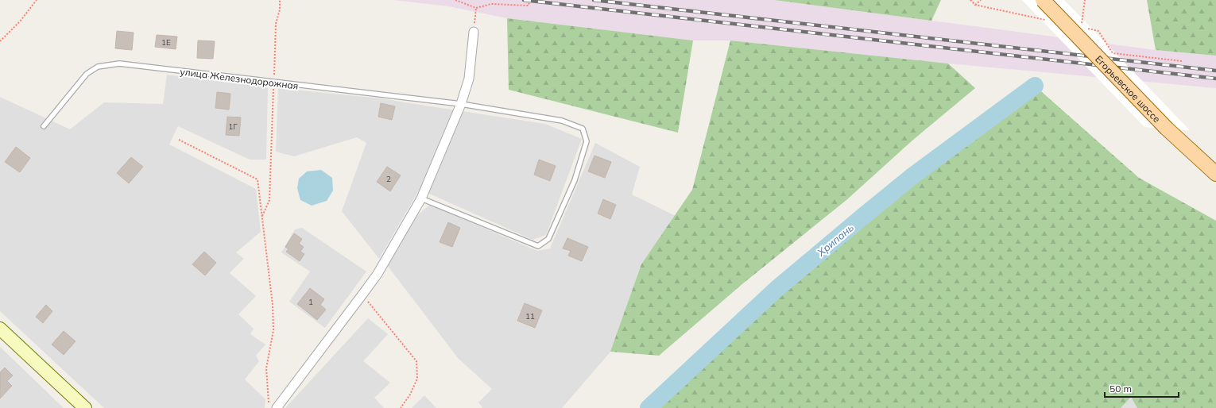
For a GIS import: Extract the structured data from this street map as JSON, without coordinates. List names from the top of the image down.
{
  "streets": {
    "main road": ["Егорьевское шоссе"],
    "lane": ["улица Железнодорожная"]
  },
  "water": ["Хрипань"],
  "house_numbers": [
    "1Е",
    "1Г",
    "2",
    "1",
    "11"
  ],
  "scale_bar": "50 m"
}
